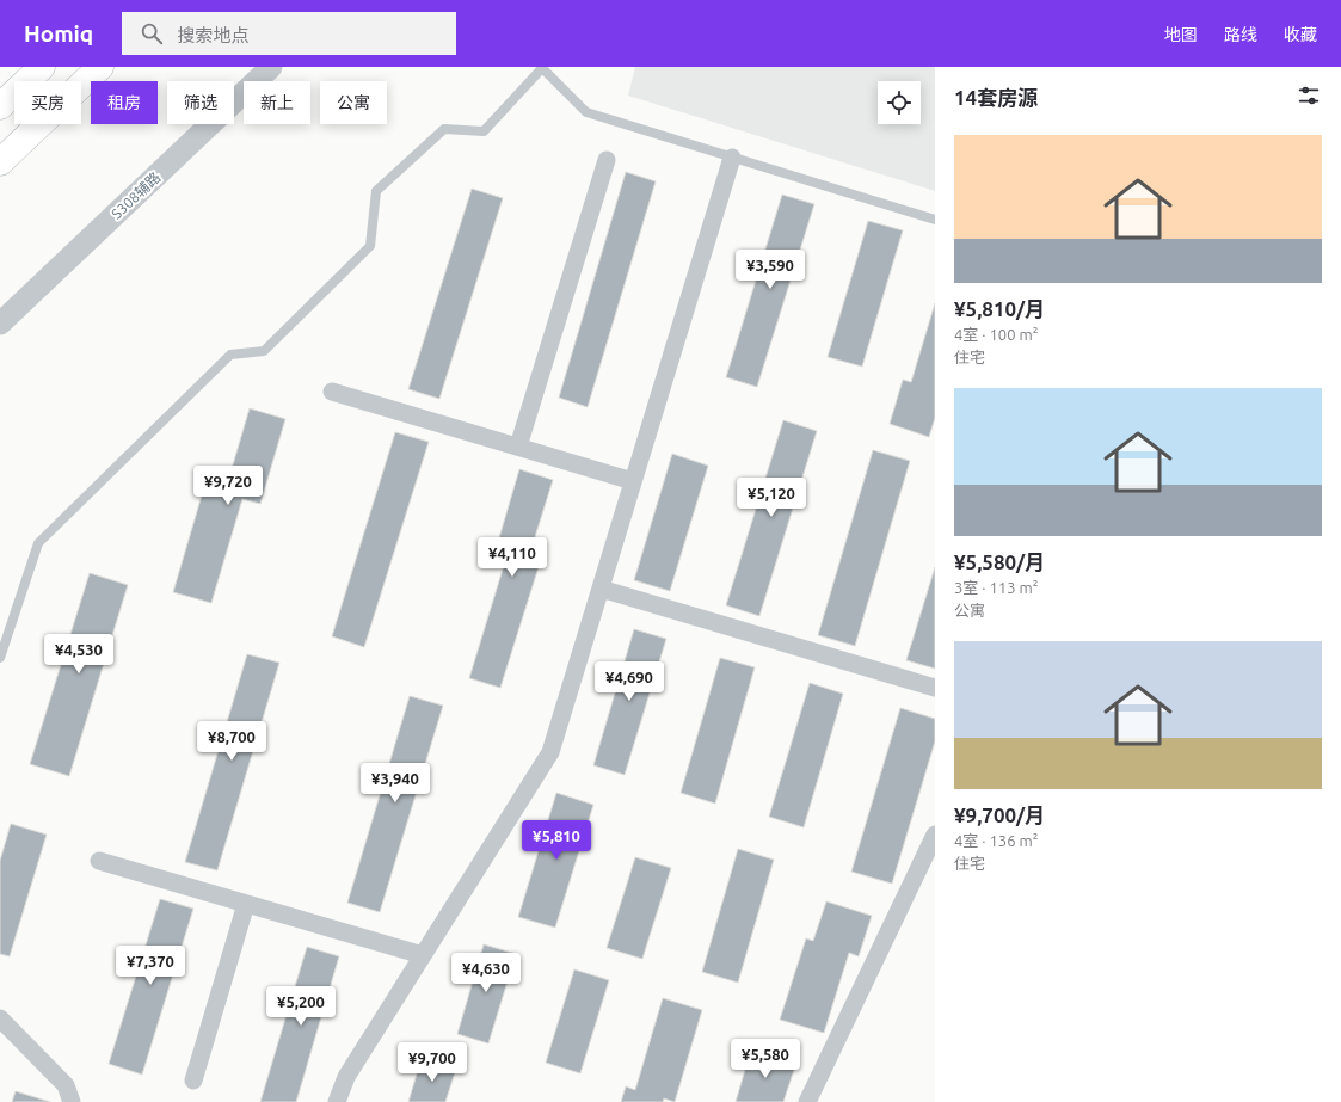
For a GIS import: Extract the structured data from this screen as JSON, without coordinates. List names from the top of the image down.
{
  "streets": {
    "street": ["S308辅路"]
  },
  "page": {
    "header": "Homiq",
    "search": "搜索地点",
    "nav": ["地图", "路线", "收藏"],
    "heading": "14套房源",
    "chip": [
      "买房",
      "租房",
      "筛选",
      "新上",
      "公寓"
    ],
    "list": [
      {
        "name": "¥5,810/月",
        "note": "4室 · 100 m² · 住宅"
      },
      {
        "name": "¥5,580/月",
        "note": "3室 · 113 m² · 公寓"
      },
      {
        "name": "¥9,700/月",
        "note": "4室 · 136 m² · 住宅"
      }
    ],
    "price": [
      "¥3,590",
      "¥9,720",
      "¥5,120",
      "¥4,110",
      "¥4,530",
      "¥4,690",
      "¥8,700",
      "¥3,940",
      "¥5,810",
      "¥7,370",
      "¥4,630",
      "¥5,200",
      "¥5,580",
      "¥9,700"
    ]
  }
}
